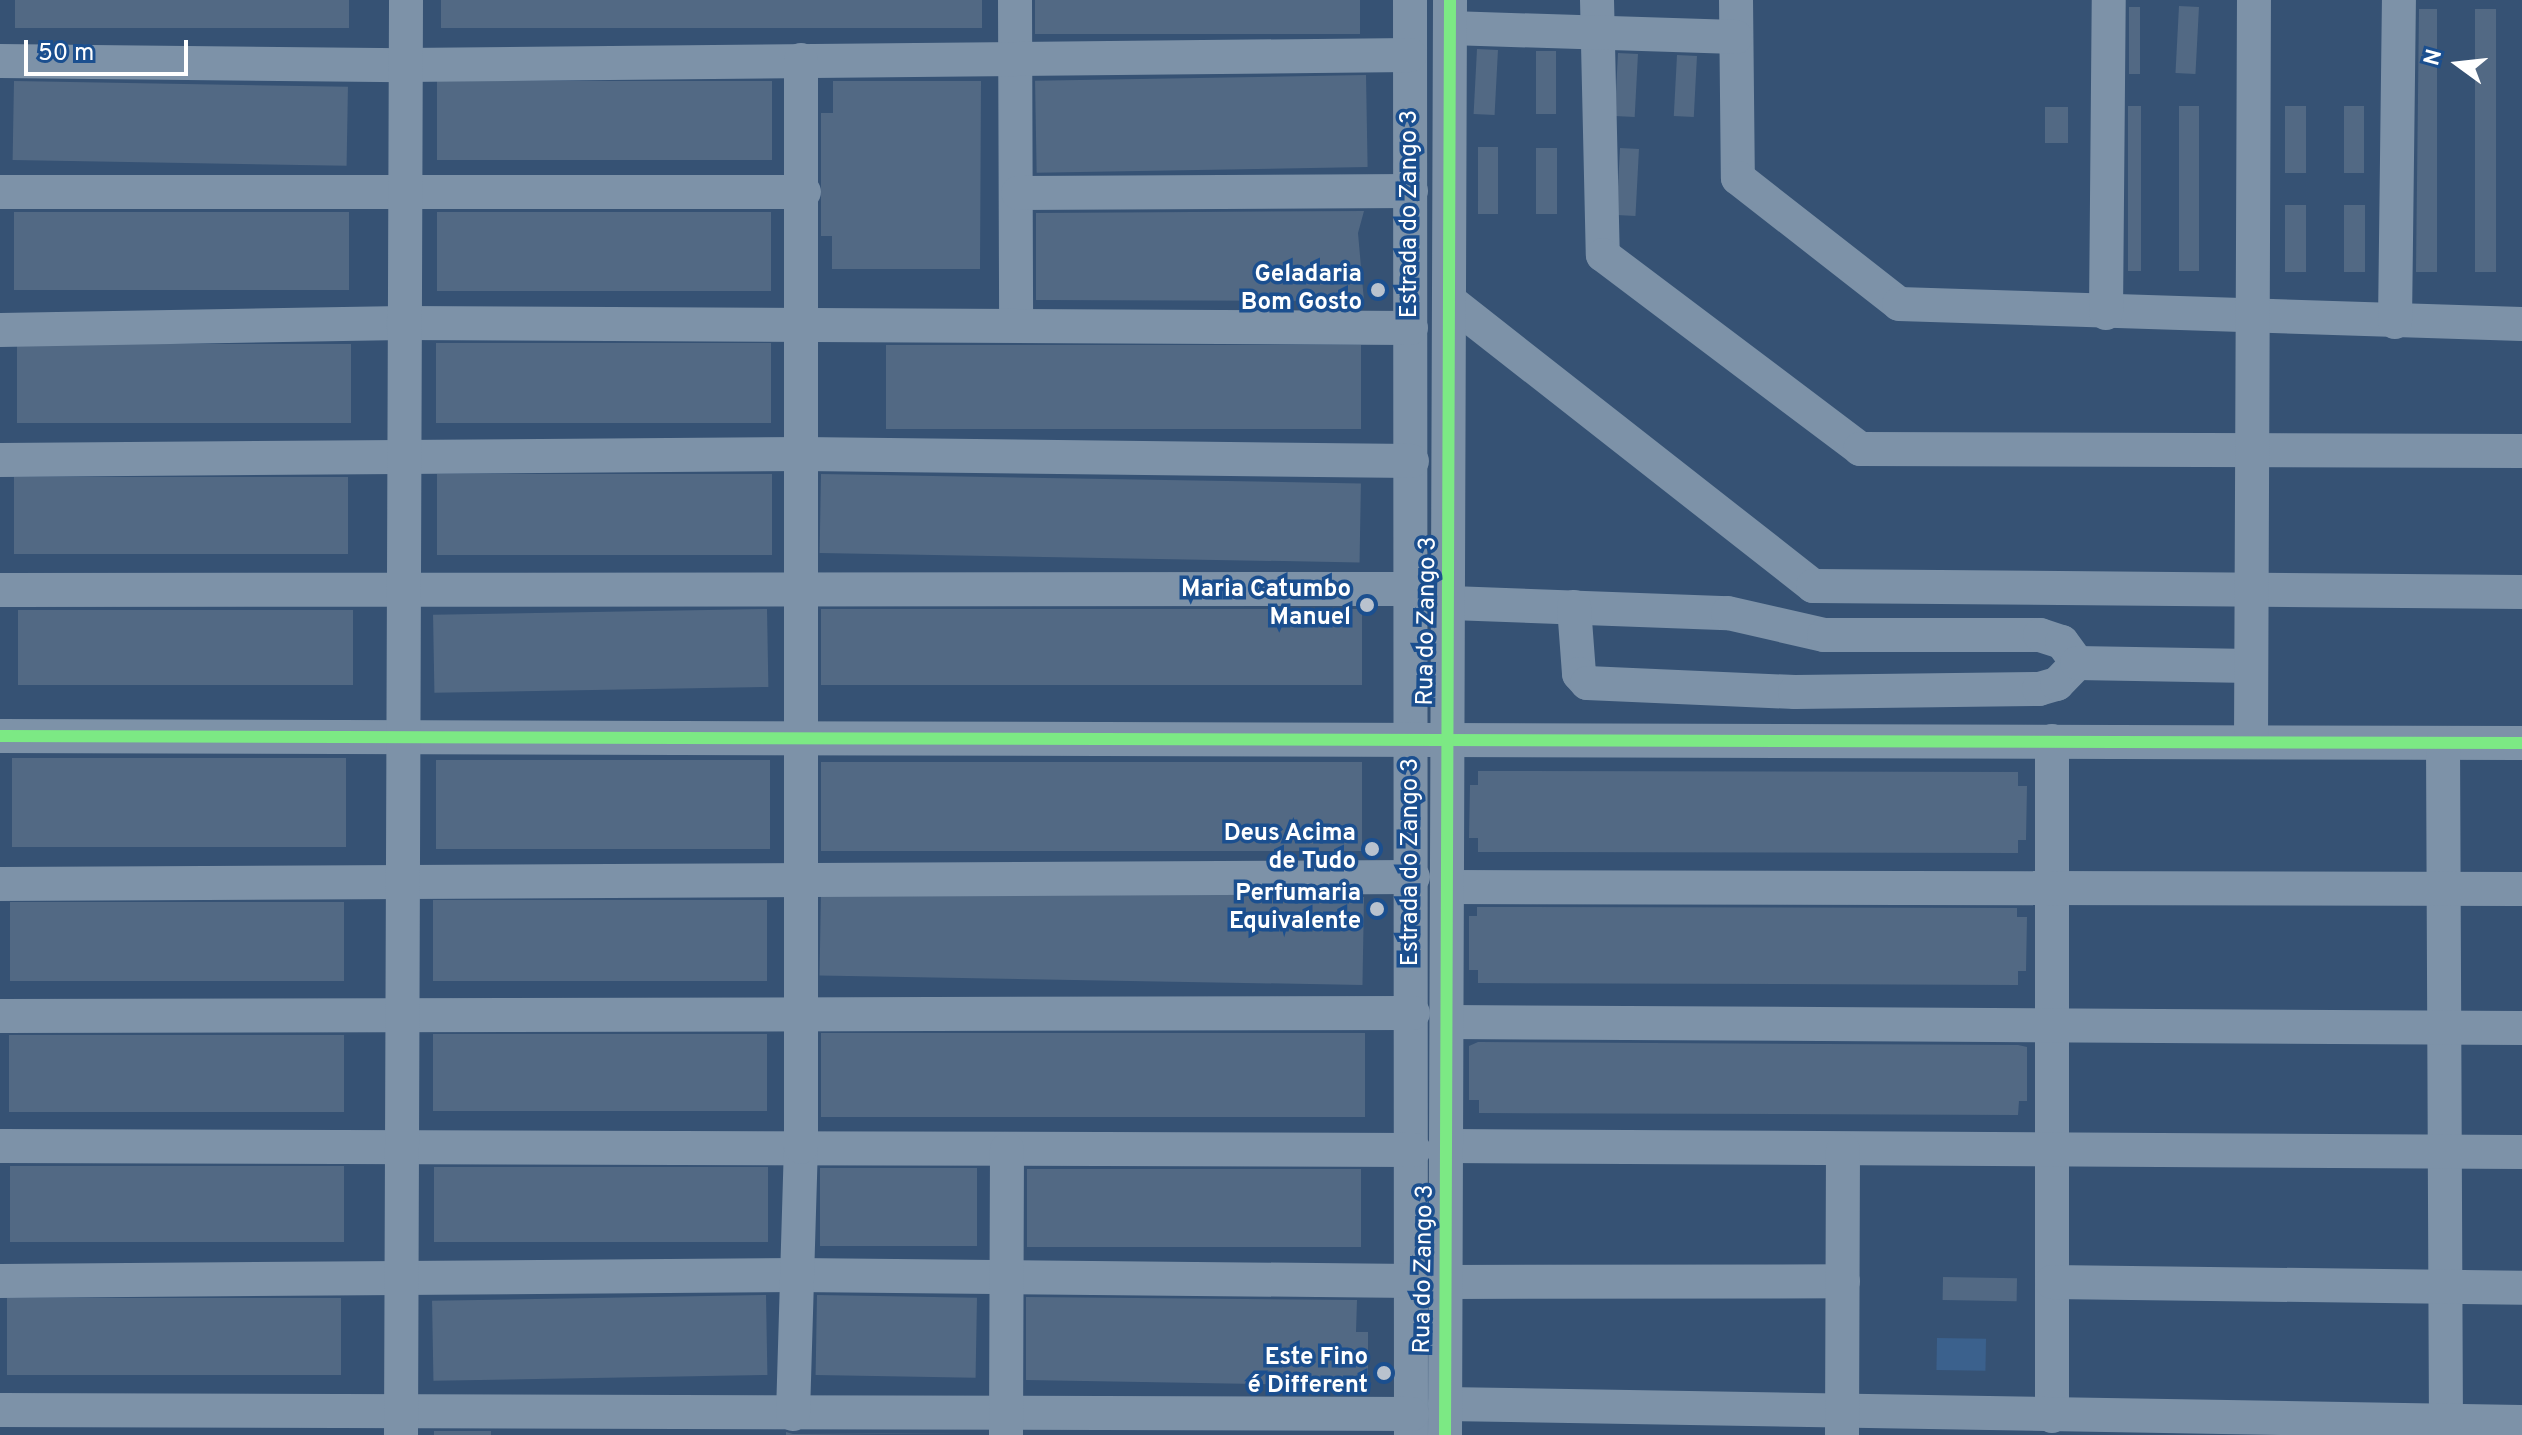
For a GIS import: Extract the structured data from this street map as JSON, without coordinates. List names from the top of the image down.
{
  "streets": {
    "street": ["Estrada do Zango 3", "Rua do Zango 3"]
  },
  "places": [
    "Geladaria Bom Gosto",
    "Maria Catumbo Manuel",
    "Deus Acima de Tudo",
    "Perfumaria Equivalente",
    "Este Fino é Different"
  ],
  "scale_bar": "50 m",
  "north": "left"
}
